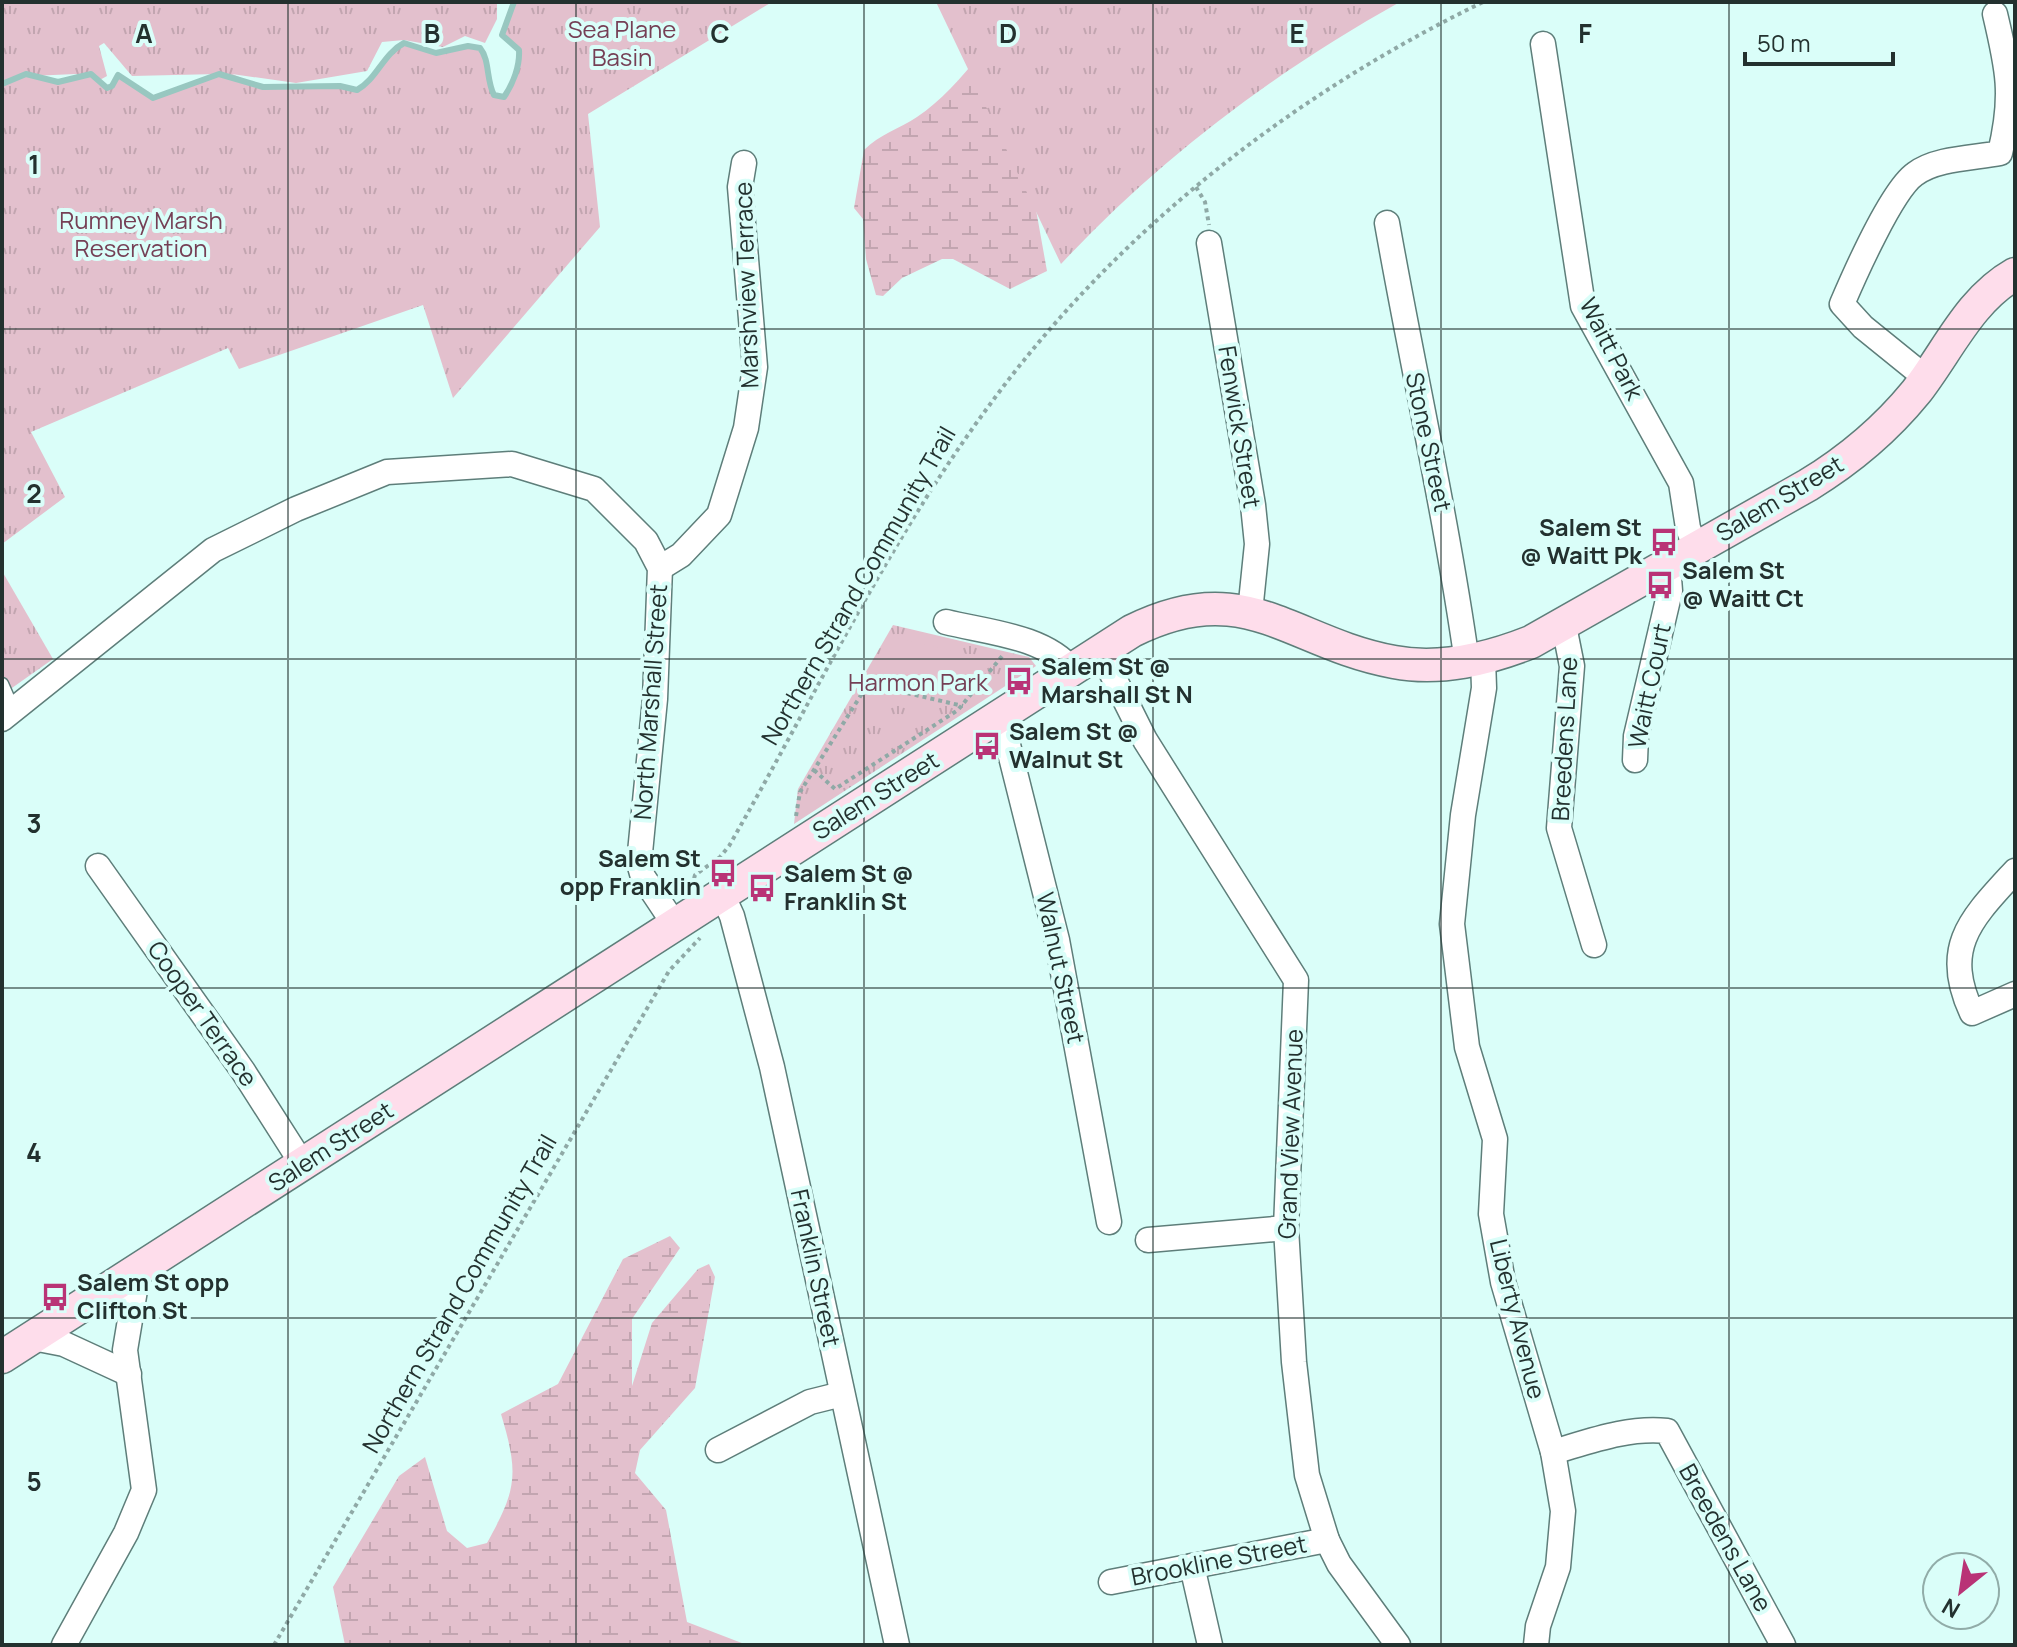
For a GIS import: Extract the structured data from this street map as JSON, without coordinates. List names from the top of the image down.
{
  "streets": {
    "main road": ["Salem Street"],
    "street": [
      "Marshview Terrace",
      "Waitt Park",
      "Fenwick Street",
      "Stone Street",
      "Waitt Court",
      "North Marshall Street",
      "Breedens Lane",
      "Walnut Street",
      "Cooper Terrace",
      "Grand View Avenue",
      "Franklin Street",
      "Liberty Avenue",
      "Brookline Street"
    ],
    "path": ["Northern Strand Community Trail"]
  },
  "crossings": [
    ["Marshview Terrace", "North Marshall Street"],
    ["Waitt Park", "Salem Street"],
    ["Fenwick Street", "Salem Street"],
    ["Stone Street", "Salem Street"],
    ["Stone Street", "Liberty Avenue"],
    ["Salem Street", "Waitt Court"],
    ["Salem Street", "North Marshall Street"],
    ["Salem Street", "Breedens Lane"],
    ["Salem Street", "Walnut Street"],
    ["Salem Street", "Cooper Terrace"],
    ["Salem Street", "Grand View Avenue"],
    ["Salem Street", "Franklin Street"],
    ["Salem Street", "Liberty Avenue"],
    ["Breedens Lane", "Liberty Avenue"],
    ["Grand View Avenue", "Brookline Street"]
  ],
  "parks": ["Sea Plane Basin", "Rumney Marsh Reservation", "Harmon Park"],
  "places": {
    "bus stop": [
      "Salem St @ Waitt Pk",
      "Salem St @ Waitt Ct",
      "Salem St @ Marshall St N",
      "Salem St @ Walnut St",
      "Salem St opp Franklin",
      "Salem St @ Franklin St",
      "Salem St opp Clifton St"
    ]
  },
  "scale_bar": "50 m",
  "north": "bottom left",
  "grid": {
    "columns": [
      "A",
      "B",
      "C",
      "D",
      "E",
      "F"
    ],
    "rows": [
      "1",
      "2",
      "3",
      "4",
      "5"
    ]
  }
}
